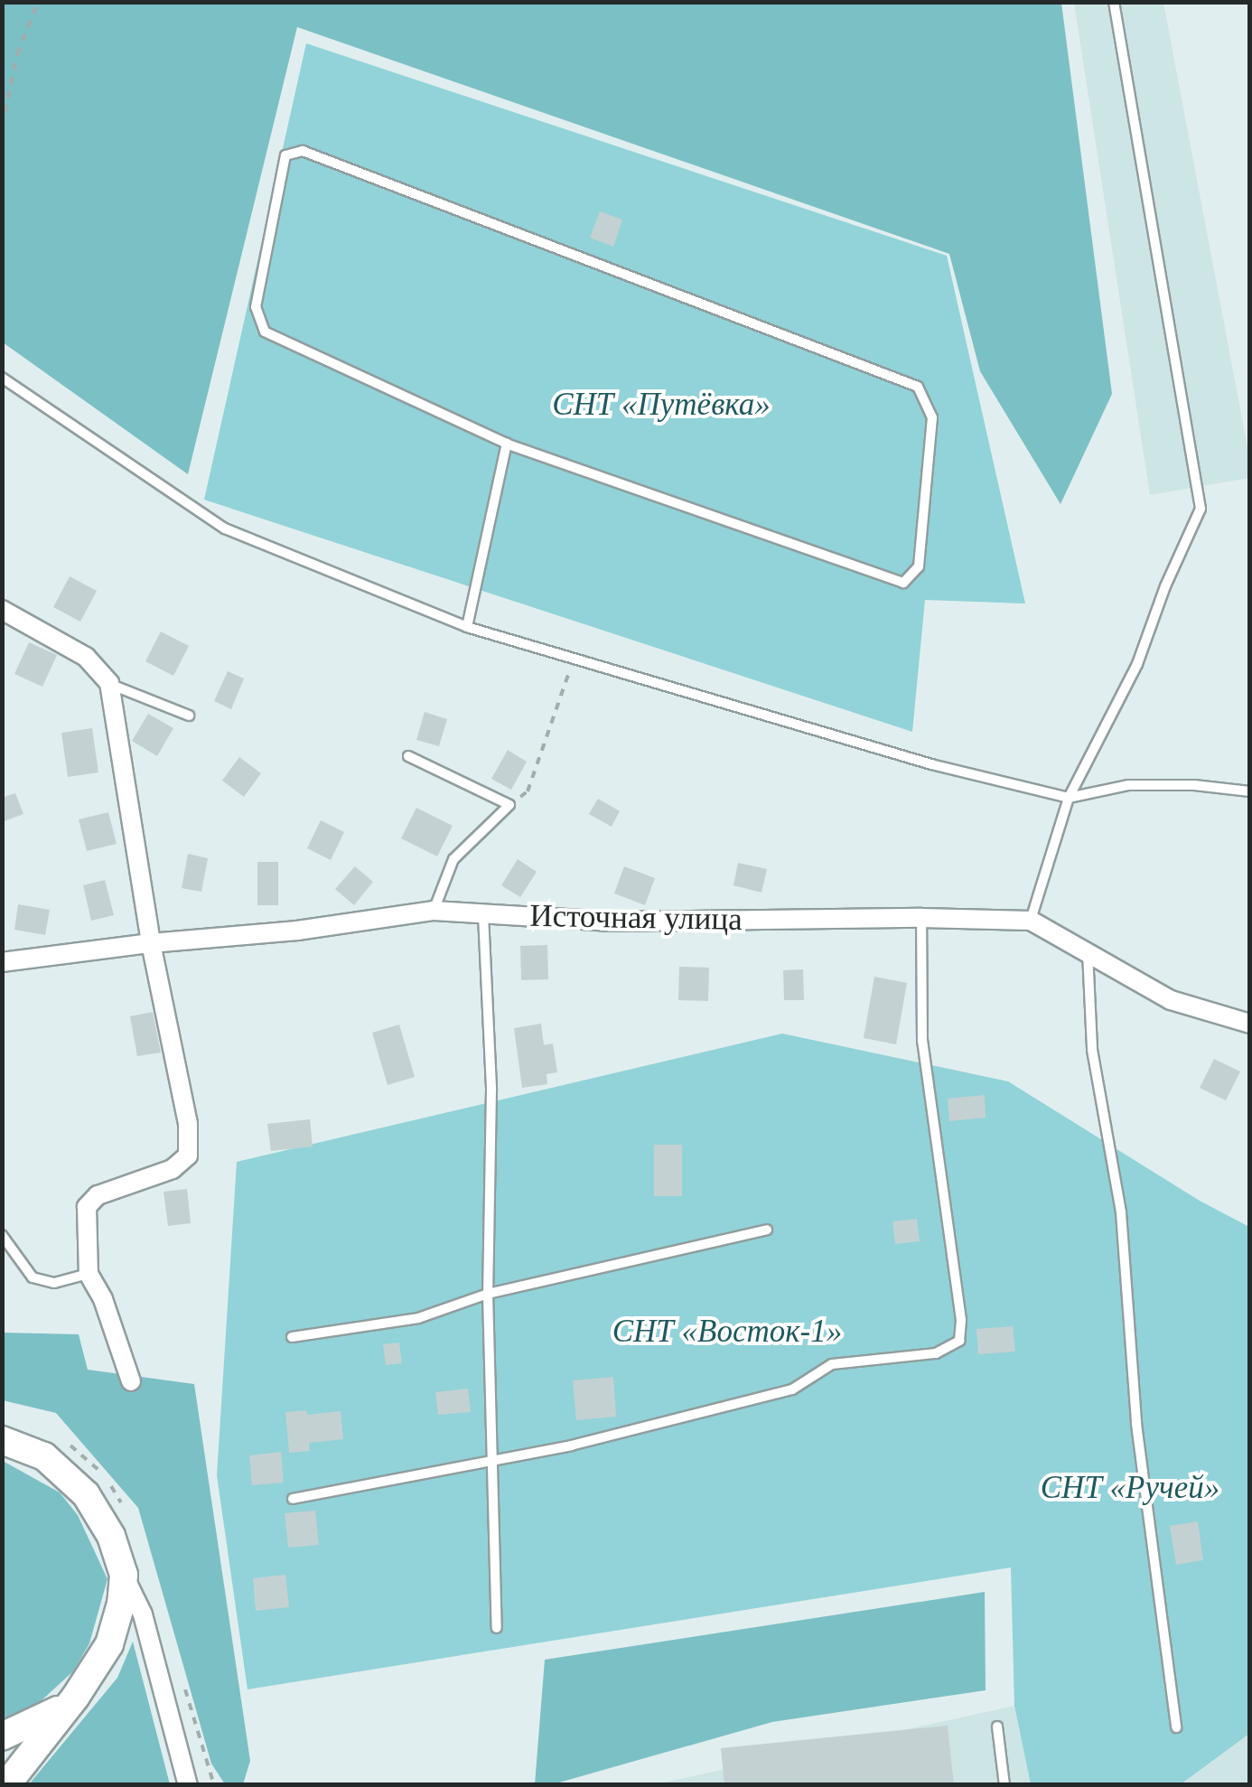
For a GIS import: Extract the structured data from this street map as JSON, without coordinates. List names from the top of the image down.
{
  "streets": {
    "street": ["Источная улица"]
  },
  "parks": ["СНТ «Путёвка»", "СНТ «Восток-1»", "СНТ «Ручей»"]
}
